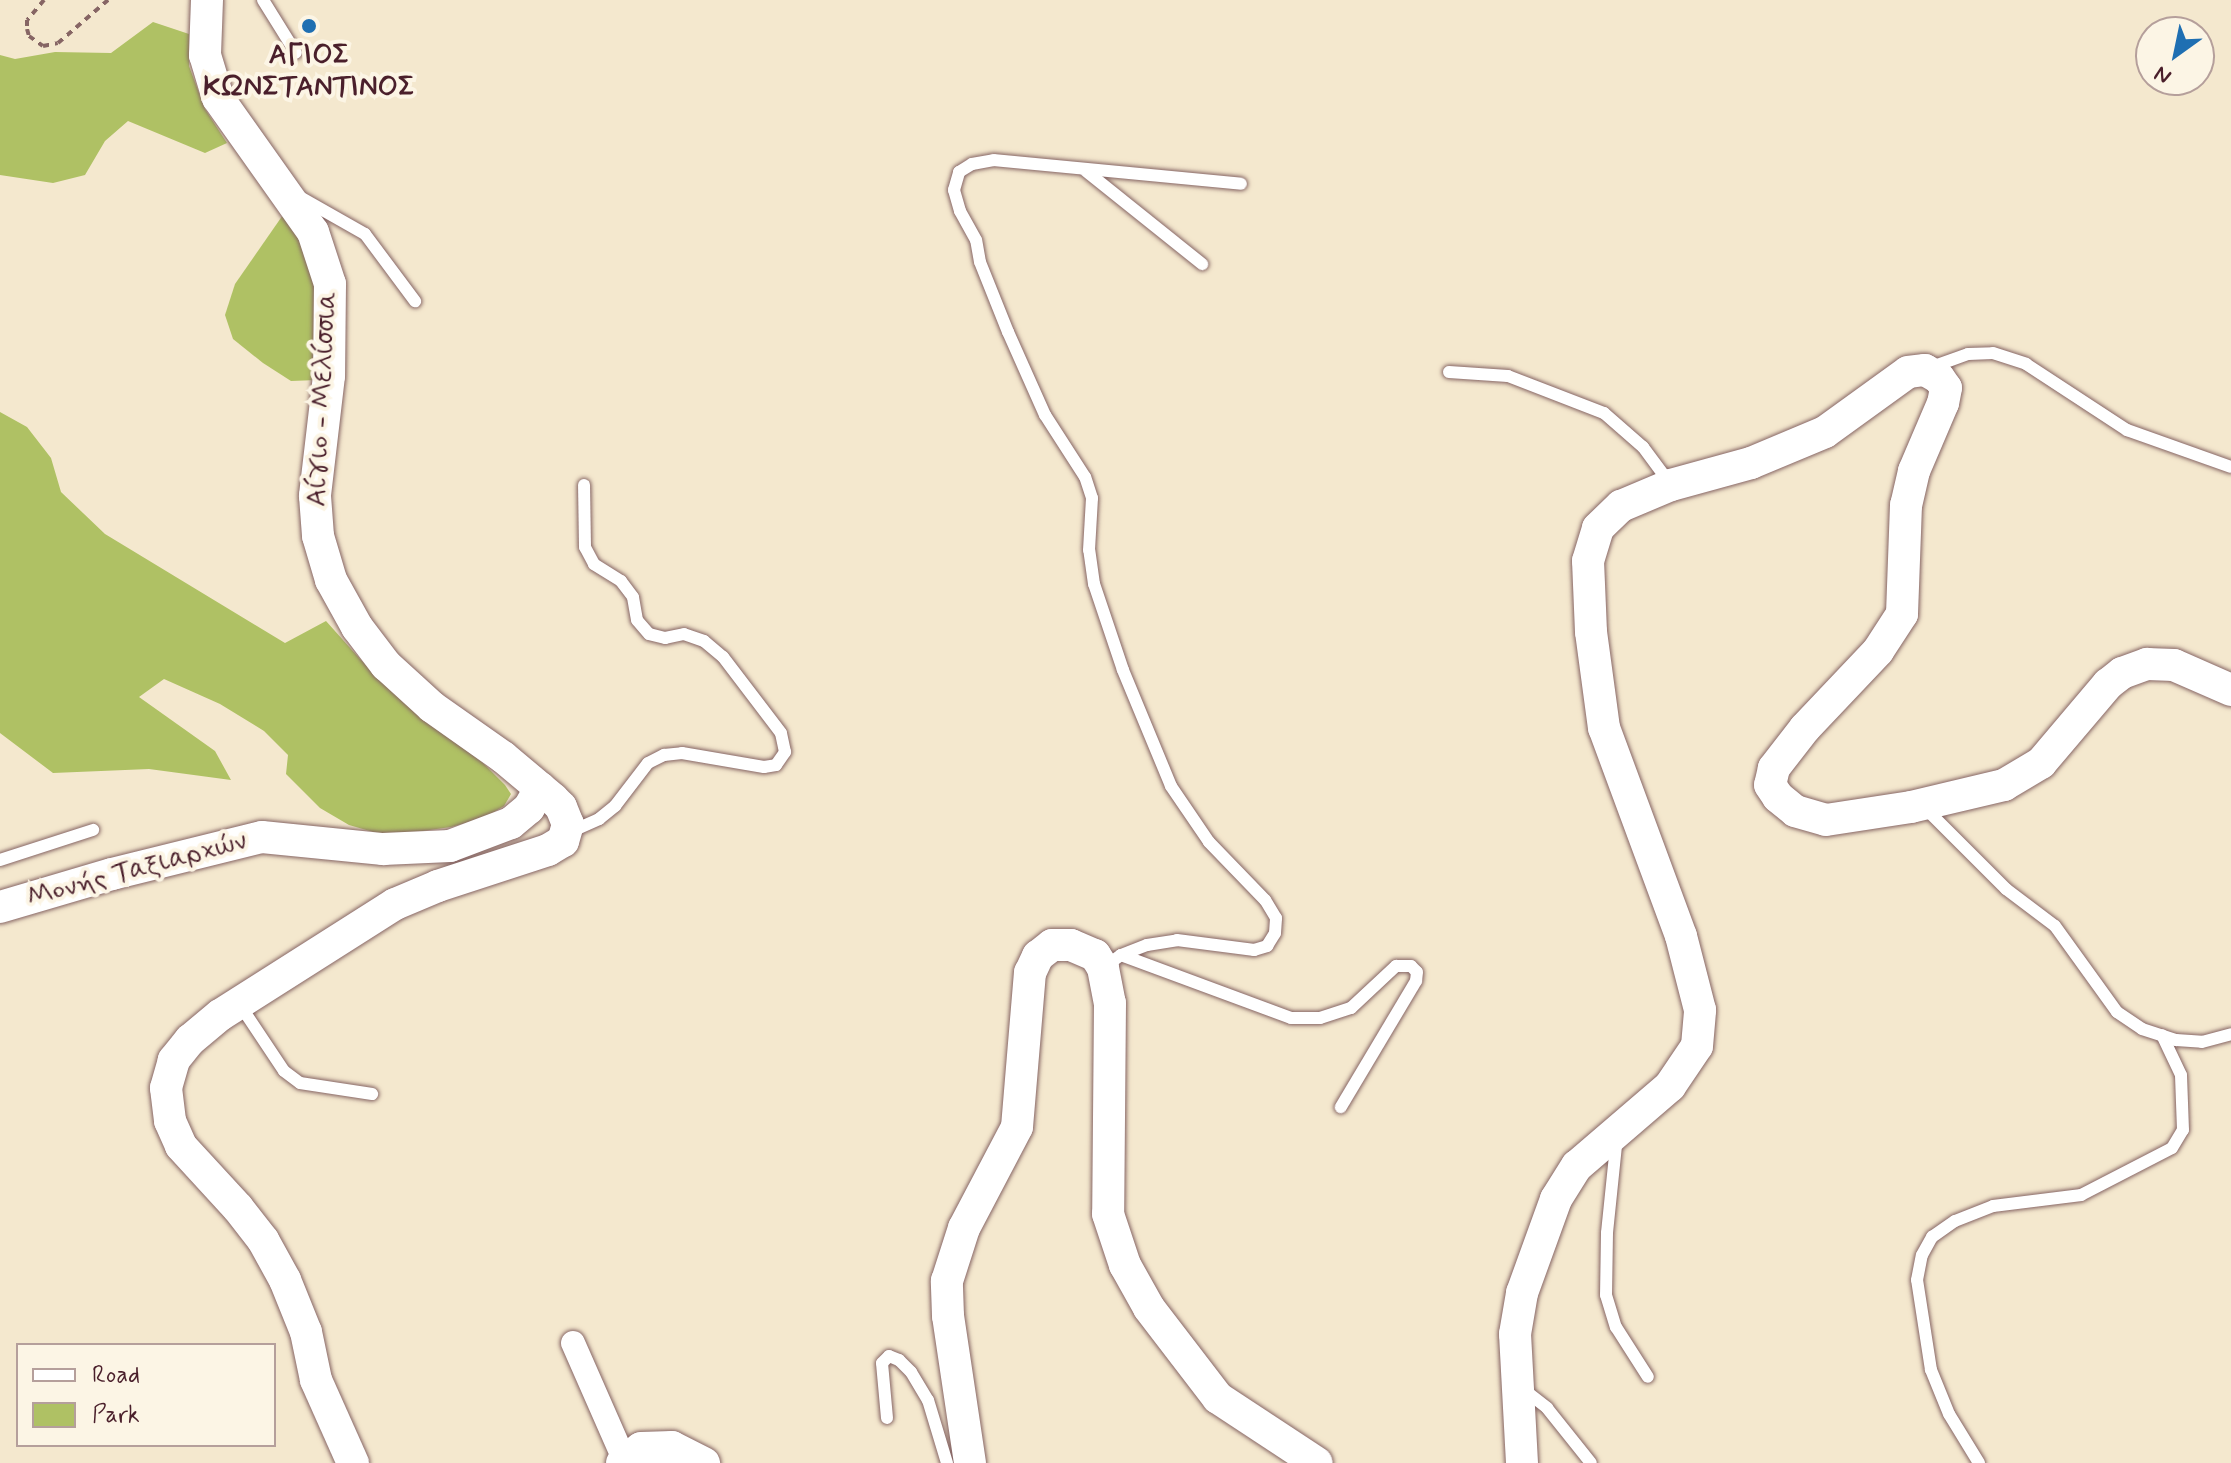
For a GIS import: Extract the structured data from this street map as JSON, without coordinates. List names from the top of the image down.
{
  "streets": {
    "main road": ["Αίγιο - Μελίσσια", "Μονής Ταξιαρχών"]
  },
  "crossings": [
    ["Αίγιο - Μελίσσια", "Μονής Ταξιαρχών"]
  ],
  "places": ["ΑΓΙΟΣ ΚΩΝΣΤΑΝΤΙΝΟΣ"],
  "legend": ["Road", "Park"],
  "north": "bottom left"
}
